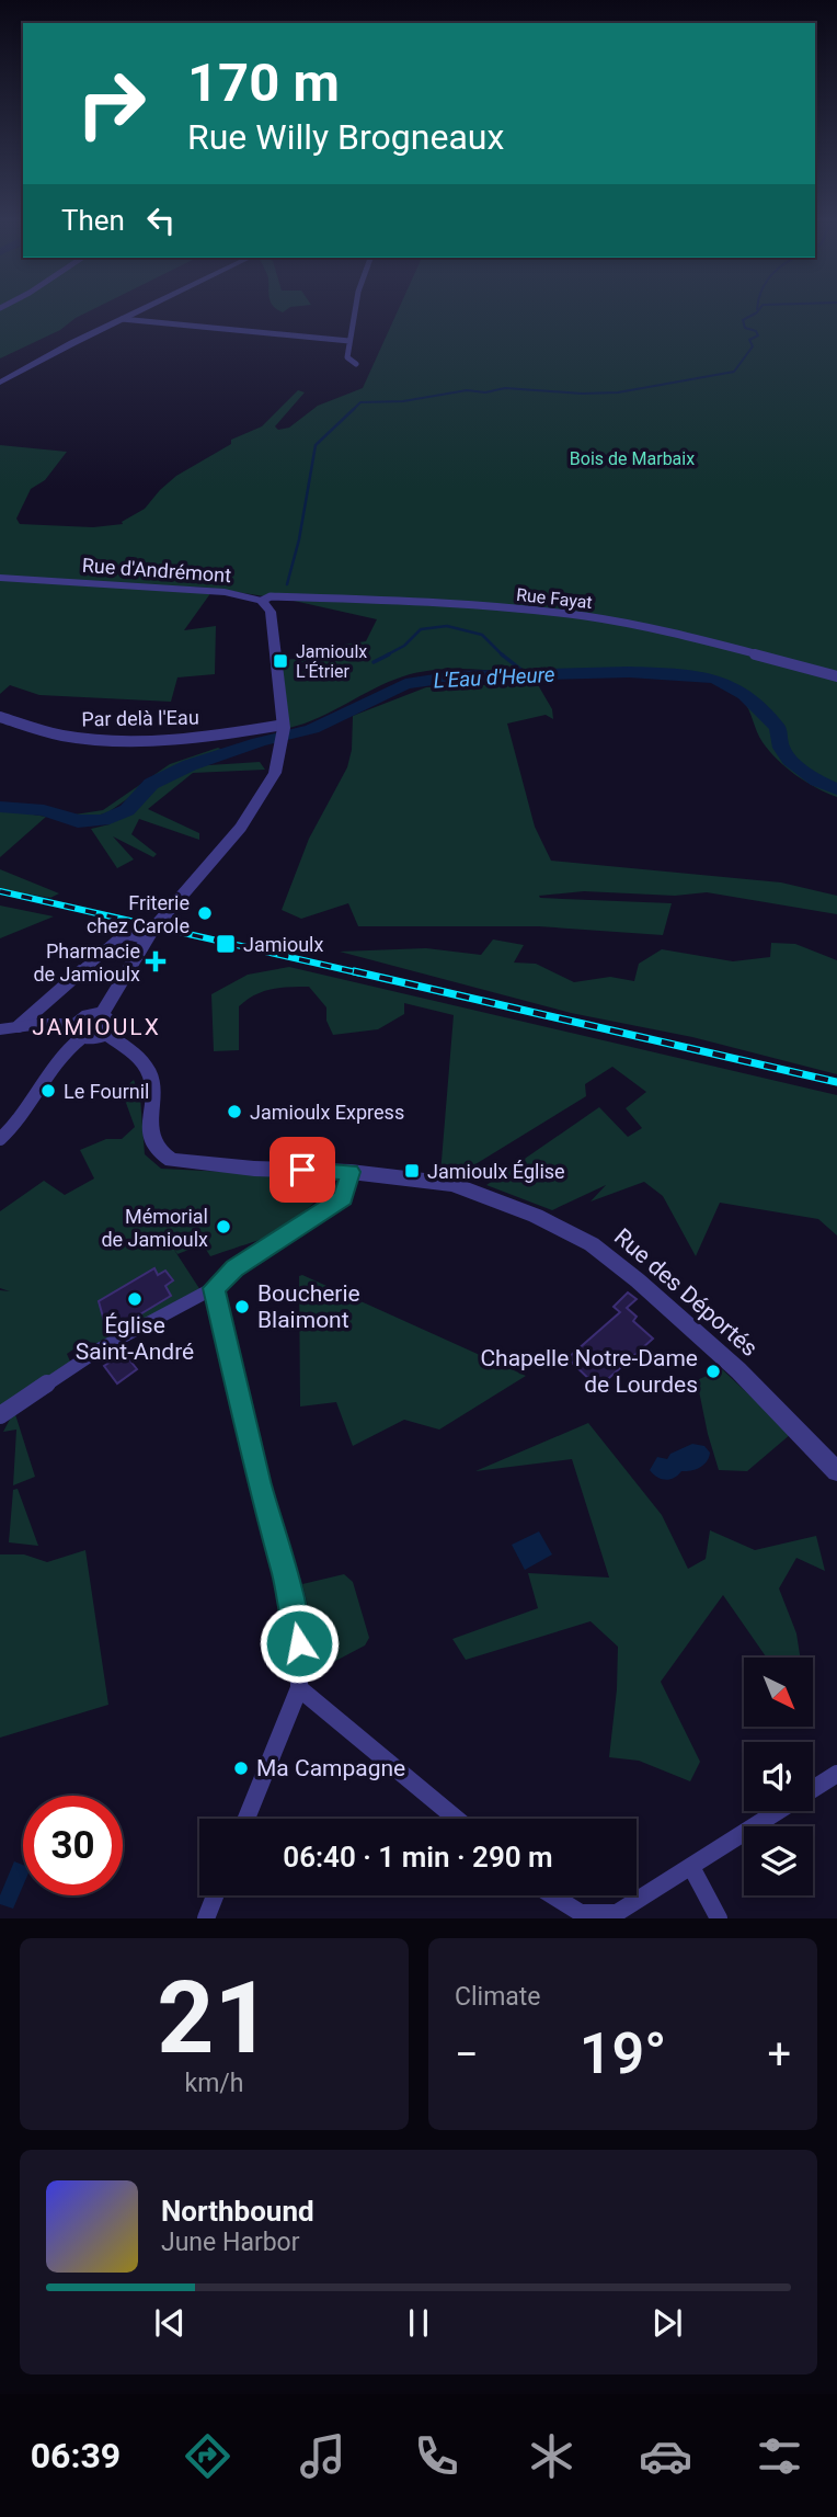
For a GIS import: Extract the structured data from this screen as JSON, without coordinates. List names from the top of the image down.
{
  "streets": {
    "street": [
      "Rue d'Andrémont",
      "Rue Fayat",
      "Par delà l'Eau",
      "Rue des Déportés"
    ]
  },
  "crossings": [
    ["Rue d'Andrémont", "Rue Fayat"]
  ],
  "districts": ["JAMIOULX"],
  "water": ["L'Eau d'Heure"],
  "parks": ["Bois de Marbaix"],
  "places": {
    "transit": ["Jamioulx L'Étrier", "Jamioulx", "Jamioulx Église"],
    "other": [
      "Friterie chez Carole",
      "Le Fournil",
      "Jamioulx Express",
      "Mémorial de Jamioulx",
      "Église Saint-André",
      "Boucherie Blaimont",
      "Chapelle Notre-Dame de Lourdes",
      "Ma Campagne"
    ],
    "health": ["Pharmacie de Jamioulx"]
  },
  "north": "bottom right",
  "page": {
    "turn": ["170 m", "Rue Willy Brogneaux"],
    "then": "Then",
    "limit": "30",
    "trip": "06:40 · 1 min · 290 m",
    "tile": [
      ["21", "km/h"],
      "Climate"
    ],
    "heat": ["−", "19°", "+"],
    "song": ["Northbound", "June Harbor"],
    "tabs": "06:39"
  }
}
